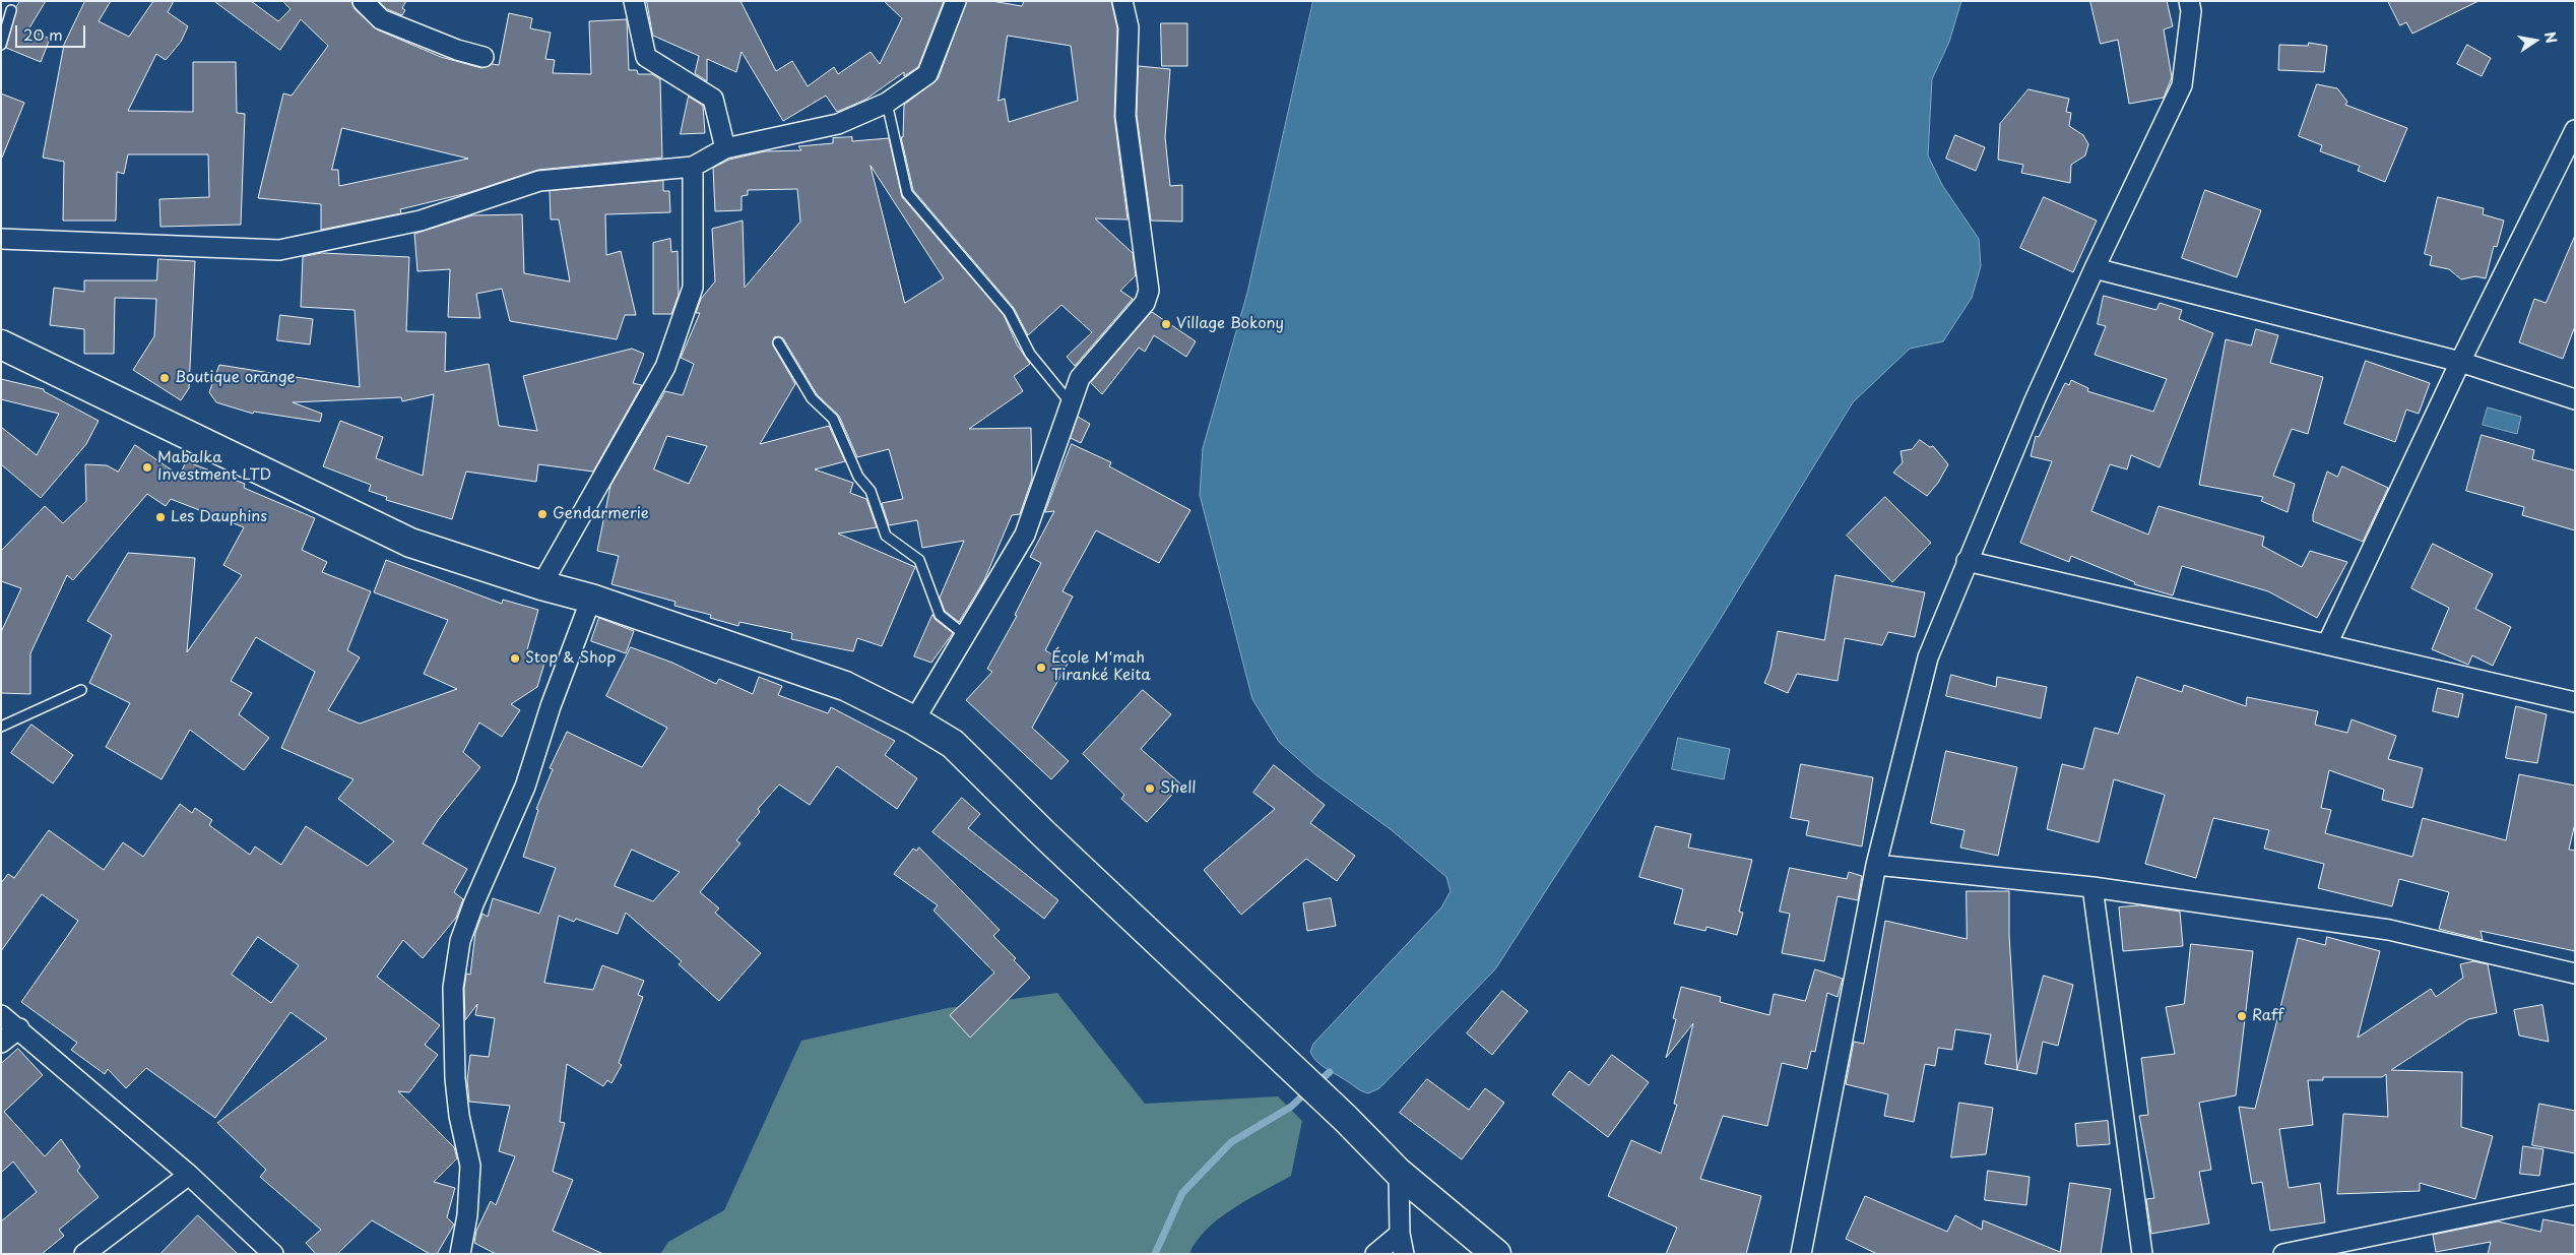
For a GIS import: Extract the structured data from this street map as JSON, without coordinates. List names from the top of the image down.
{
  "places": [
    "Village Bokony",
    "Boutique orange",
    "Mabalka Investment LTD",
    "Gendarmerie",
    "Les Dauphins",
    "Stop & Shop",
    "École M'mah Tiranké Keita",
    "Shell",
    "Raff"
  ],
  "scale_bar": "20 m",
  "north": "right"
}
